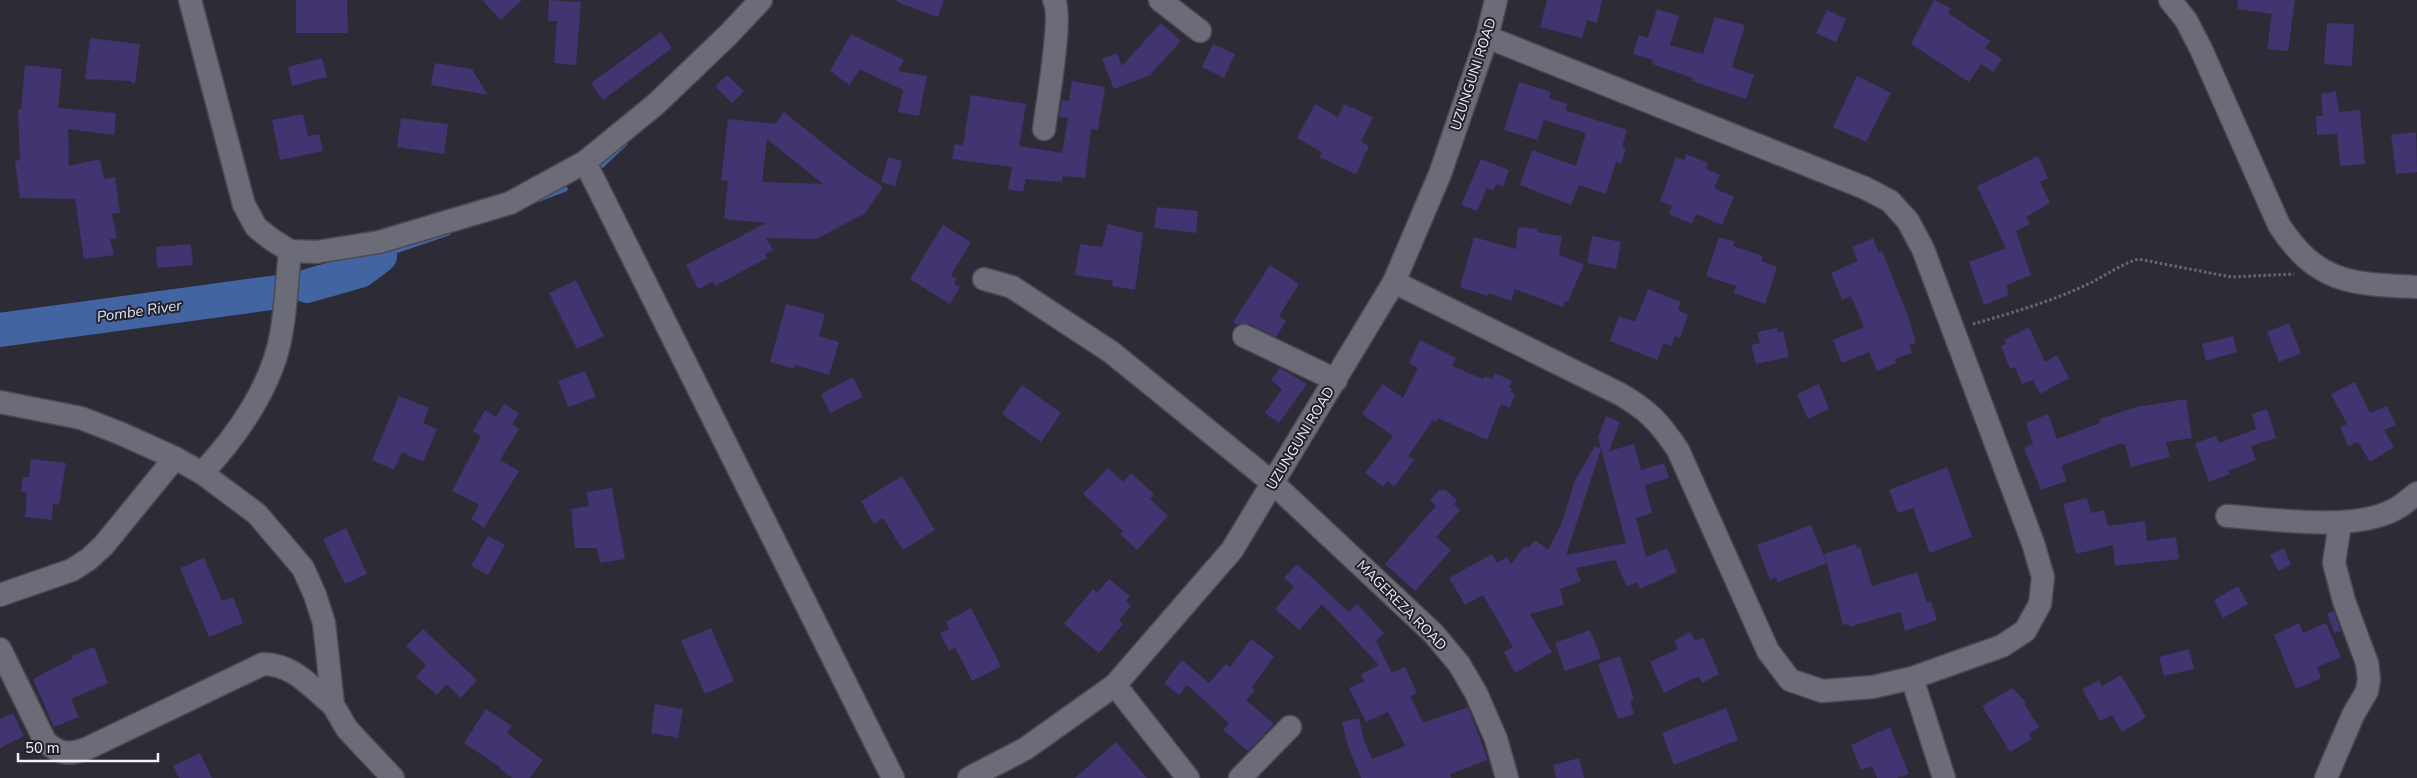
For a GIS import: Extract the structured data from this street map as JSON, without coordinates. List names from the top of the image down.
{
  "streets": {
    "street": ["UZUNGUNI ROAD", "MAGEREZA ROAD"]
  },
  "crossings": [
    ["UZUNGUNI ROAD", "MAGEREZA ROAD"]
  ],
  "water": ["Pombe River"],
  "scale_bar": "50 m"
}
